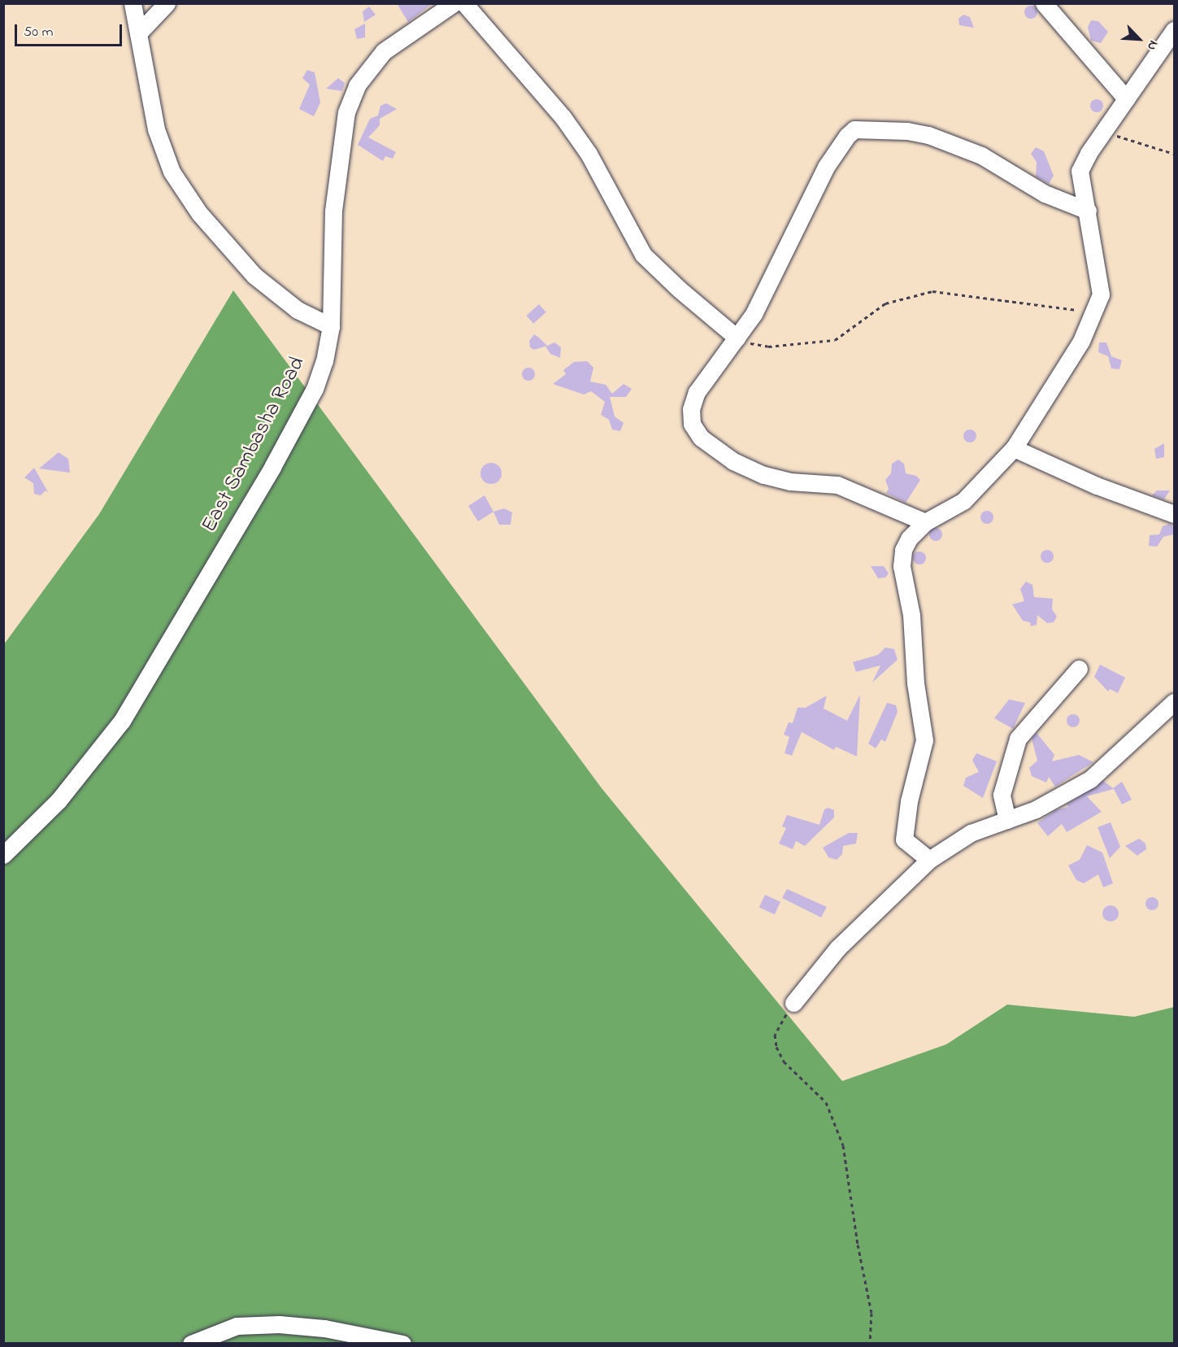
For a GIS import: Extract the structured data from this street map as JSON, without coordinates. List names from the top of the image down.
{
  "streets": {
    "street": ["East Sambasha Road"]
  },
  "scale_bar": "50 m",
  "north": "bottom right"
}
